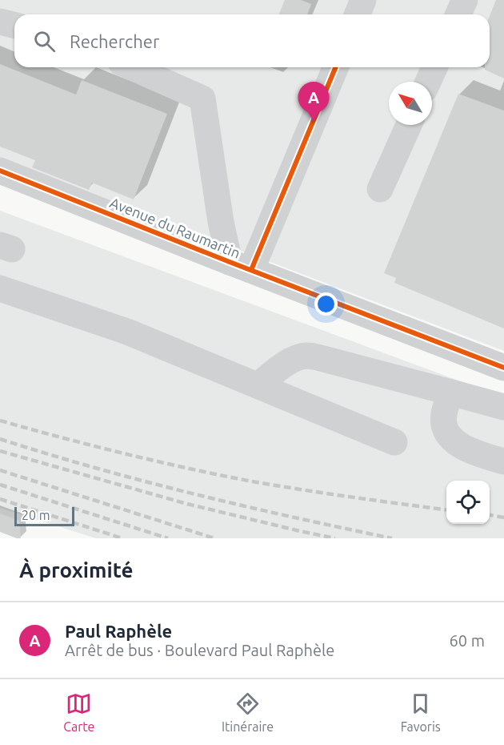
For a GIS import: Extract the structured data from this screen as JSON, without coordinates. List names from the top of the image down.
{
  "streets": {
    "street": ["Avenue du Raumartin"]
  },
  "scale_bar": "20 m",
  "north": "top left",
  "page": {
    "search": "Rechercher",
    "pins": "A",
    "scale": "20 m",
    "heading": "À proximité",
    "list": [
      {
        "mark": "A",
        "name": "Paul Raphèle",
        "note": "Arrêt de bus · Boulevard Paul Raphèle",
        "value": "60 m"
      }
    ],
    "nav": ["Carte", "Itinéraire", "Favoris"]
  }
}
